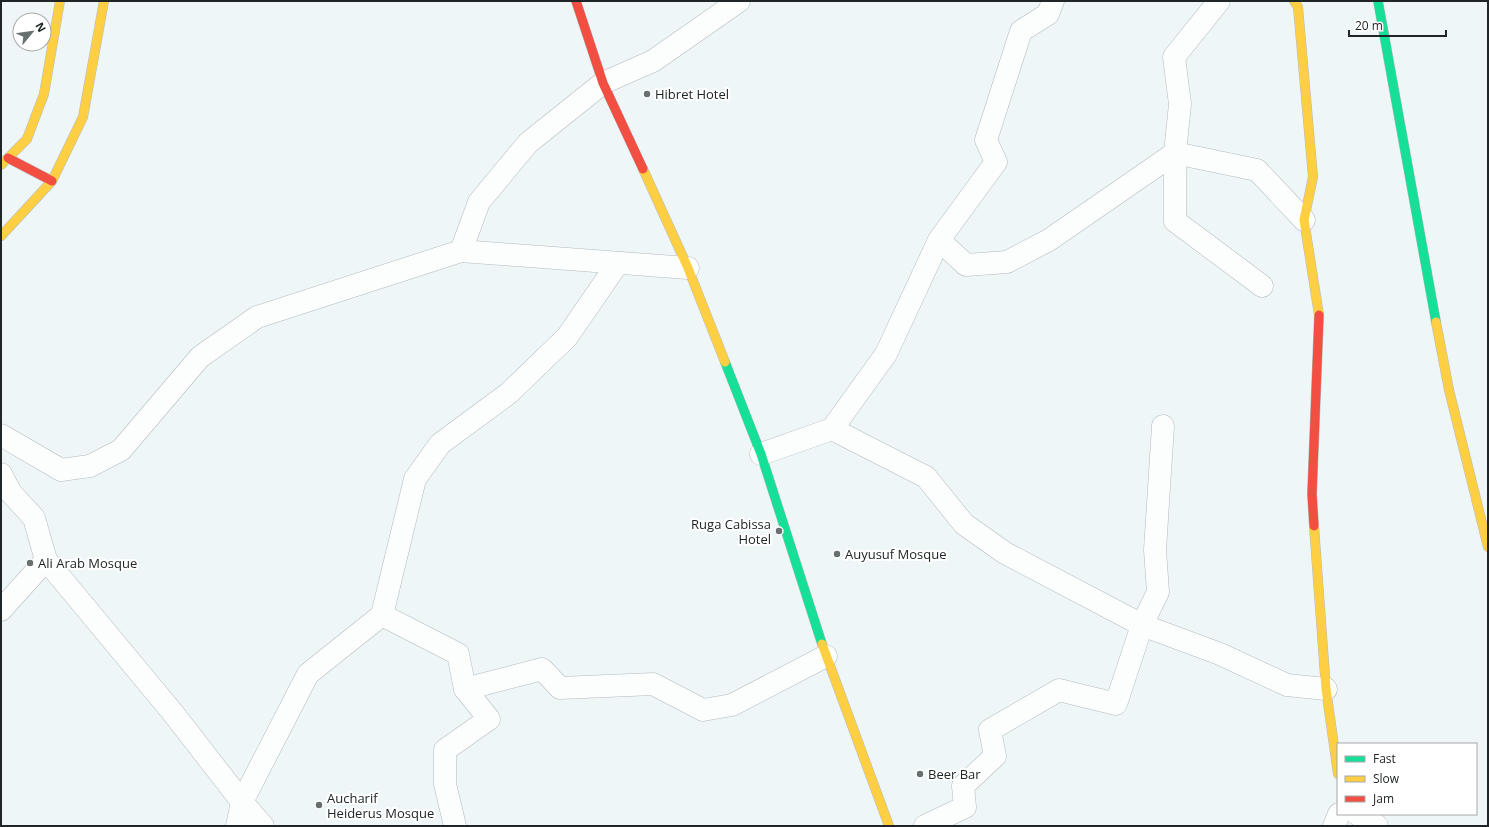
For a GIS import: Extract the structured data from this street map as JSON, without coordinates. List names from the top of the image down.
{
  "places": [
    "Hibret Hotel",
    "Ruga Cabissa Hotel",
    "Auyusuf Mosque",
    "Ali Arab Mosque",
    "Beer Bar",
    "Aucharif Heiderus Mosque"
  ],
  "legend": ["Fast", "Slow", "Jam"],
  "scale_bar": "20 m",
  "north": "top right"
}
